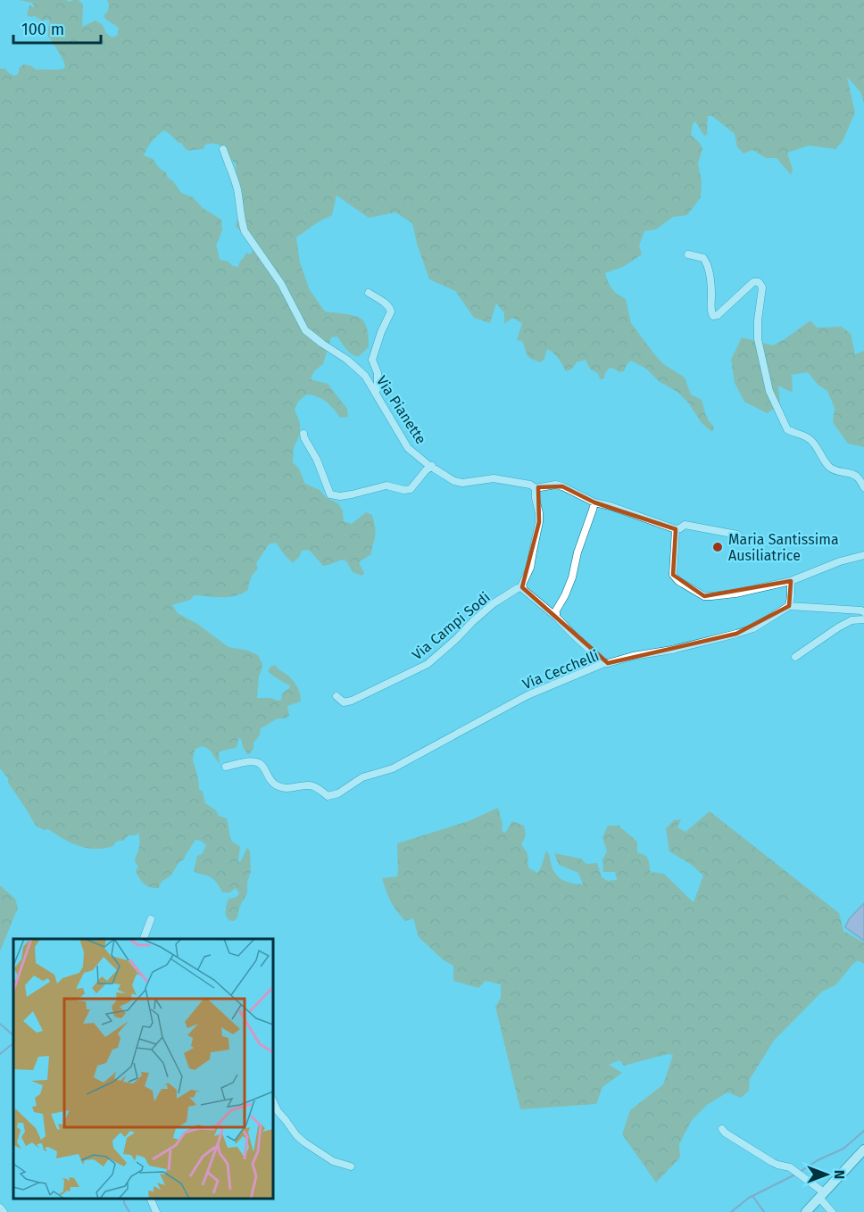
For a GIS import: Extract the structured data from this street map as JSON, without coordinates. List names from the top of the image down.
{
  "streets": {
    "street": ["Via Pianette", "Via Campi Sodi", "Via Cecchelli"]
  },
  "places": ["Maria Santissima Ausiliatrice"],
  "scale_bar": "100 m",
  "north": "right"
}
